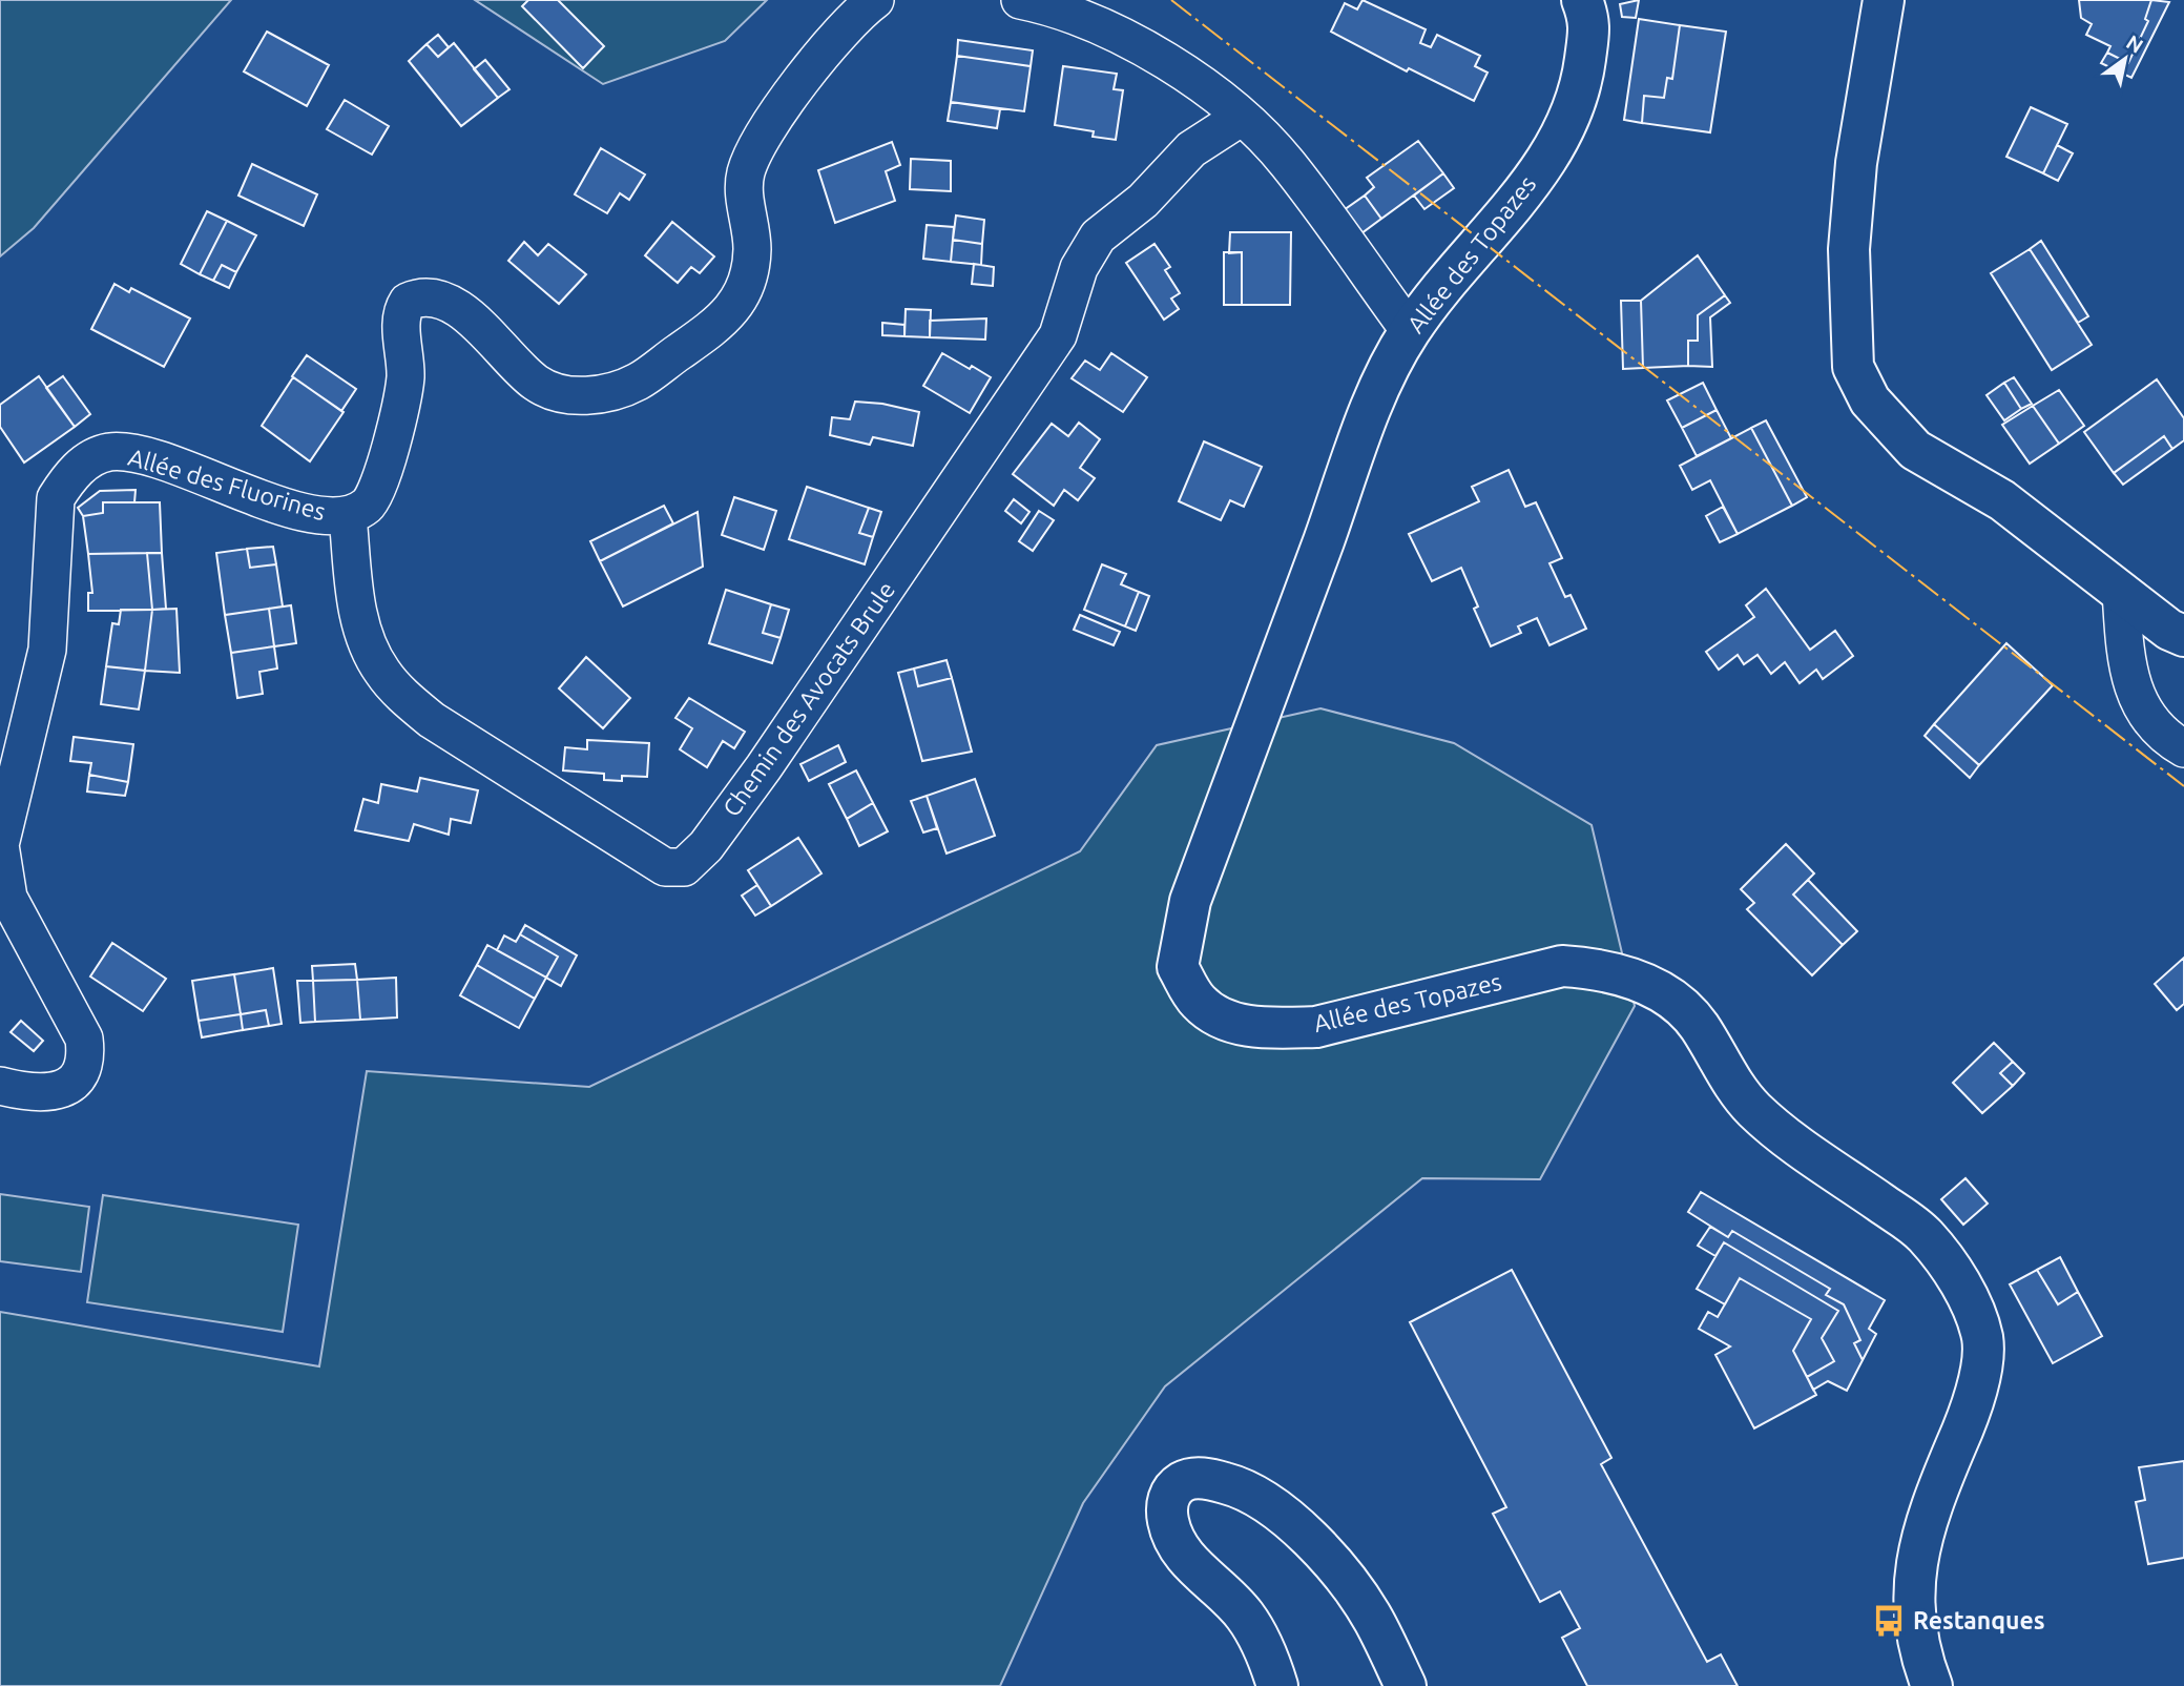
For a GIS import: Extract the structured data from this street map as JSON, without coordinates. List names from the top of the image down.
{
  "streets": {
    "main road": ["Allée des Topazes"],
    "street": ["Allée des Fluorines", "Chemin des Avocats Brule"]
  },
  "crossings": [
    ["Allée des Fluorines", "Chemin des Avocats Brule"]
  ],
  "places": {
    "bus stop": ["Restanques"]
  },
  "north": "top right"
}
